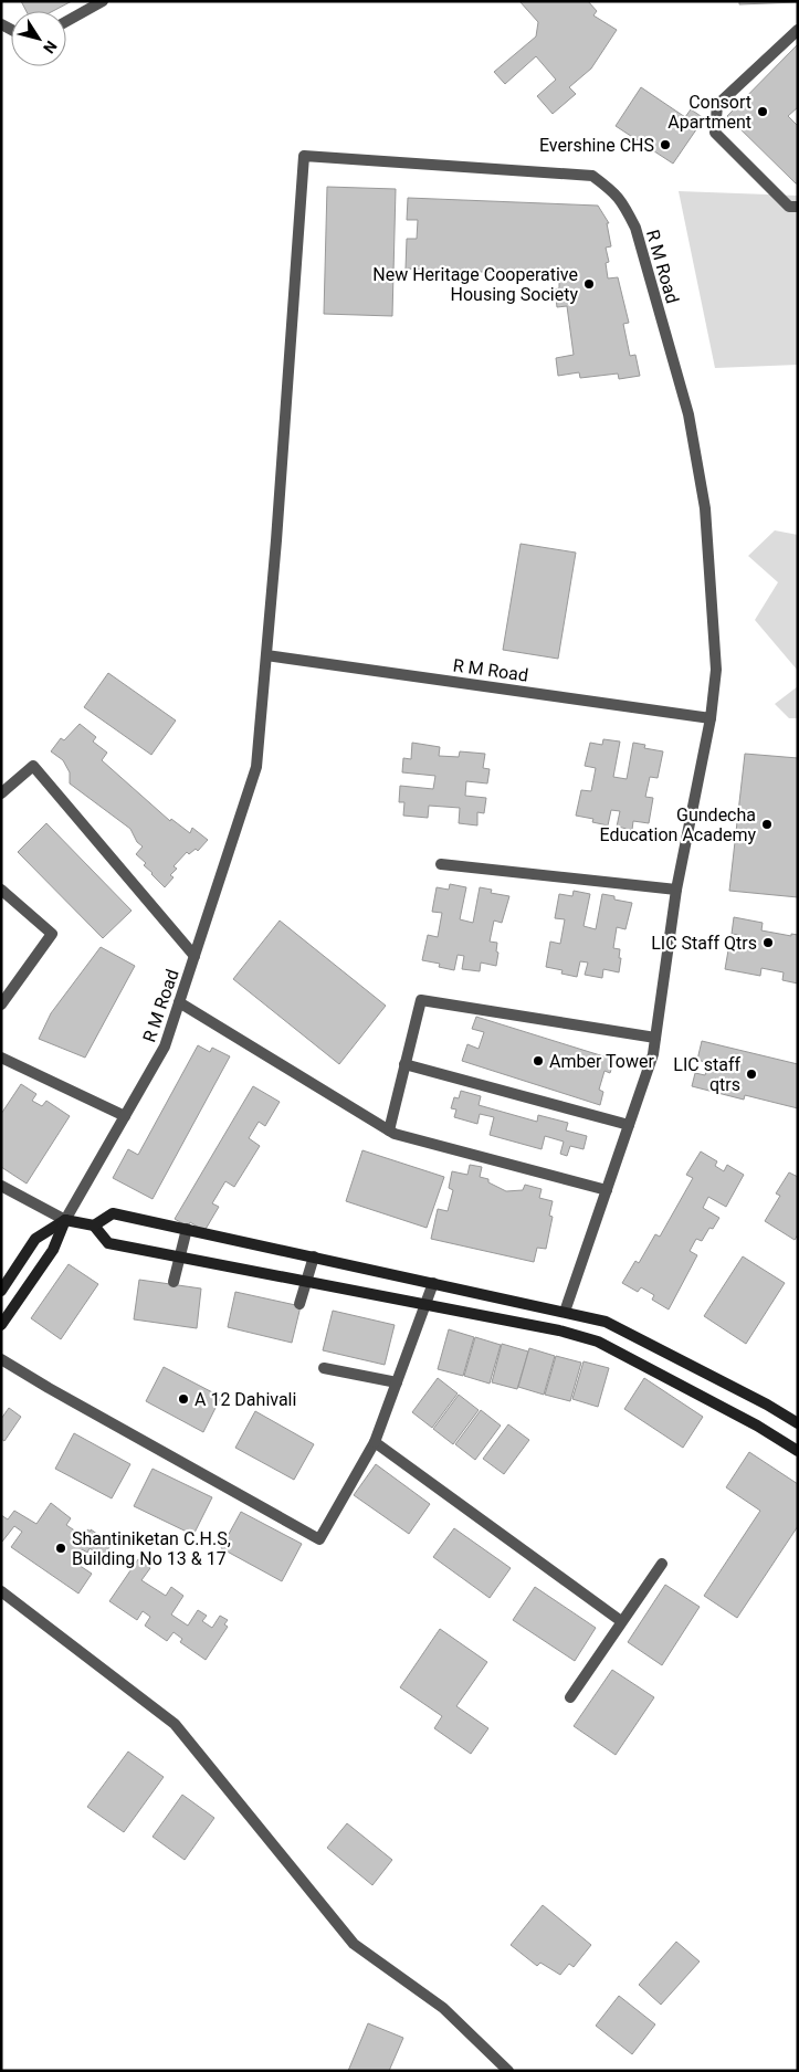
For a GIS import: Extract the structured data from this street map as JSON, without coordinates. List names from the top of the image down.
{
  "streets": {
    "main road": ["R M Road"]
  },
  "places": [
    "Consort Apartment",
    "Evershine CHS",
    "New Heritage Cooperative Housing Society",
    "Gundecha Education Academy",
    "LIC Staff Qtrs",
    "Amber Tower",
    "LIC staff qtrs",
    "A 12 Dahivali",
    "Shantiniketan C.H.S, Building No 13 & 17"
  ],
  "north": "bottom right"
}
